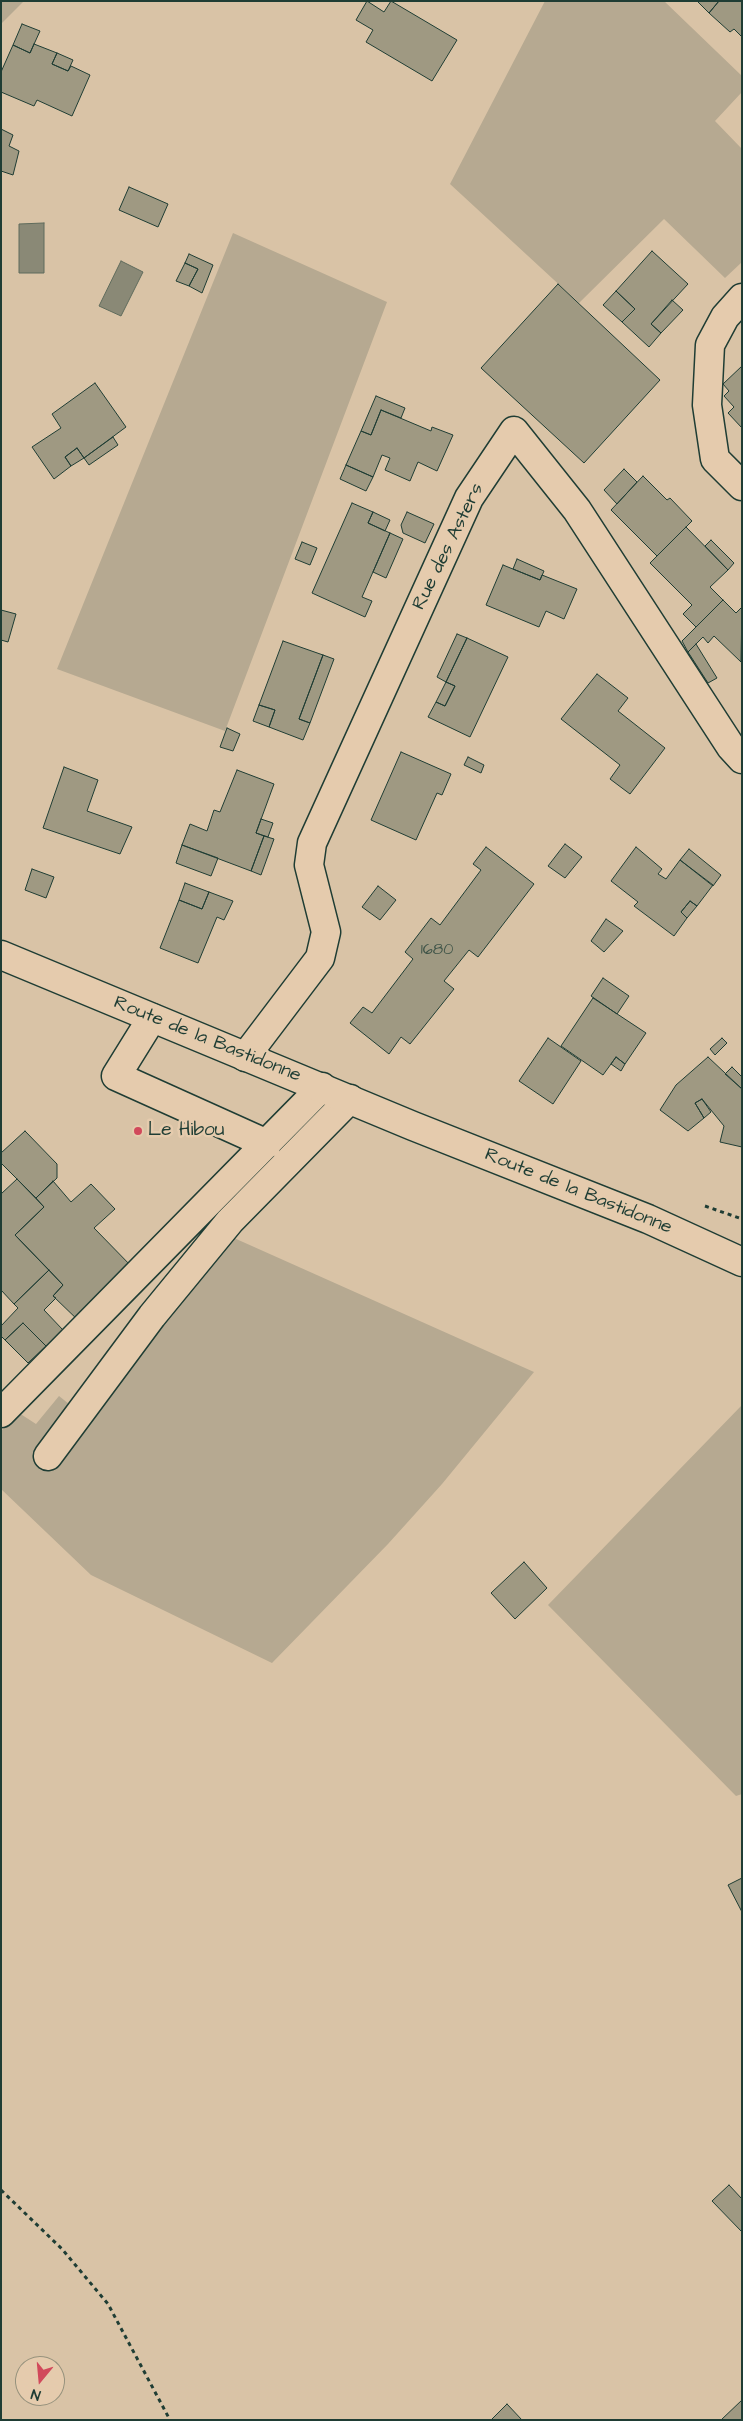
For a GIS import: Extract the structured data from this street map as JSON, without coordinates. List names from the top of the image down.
{
  "streets": {
    "street": ["Rue des Asters", "Route de la Bastidonne"]
  },
  "crossings": [
    ["Rue des Asters", "Route de la Bastidonne"]
  ],
  "places": ["Le Hibou"],
  "house_numbers": ["1680"],
  "north": "bottom"
}
